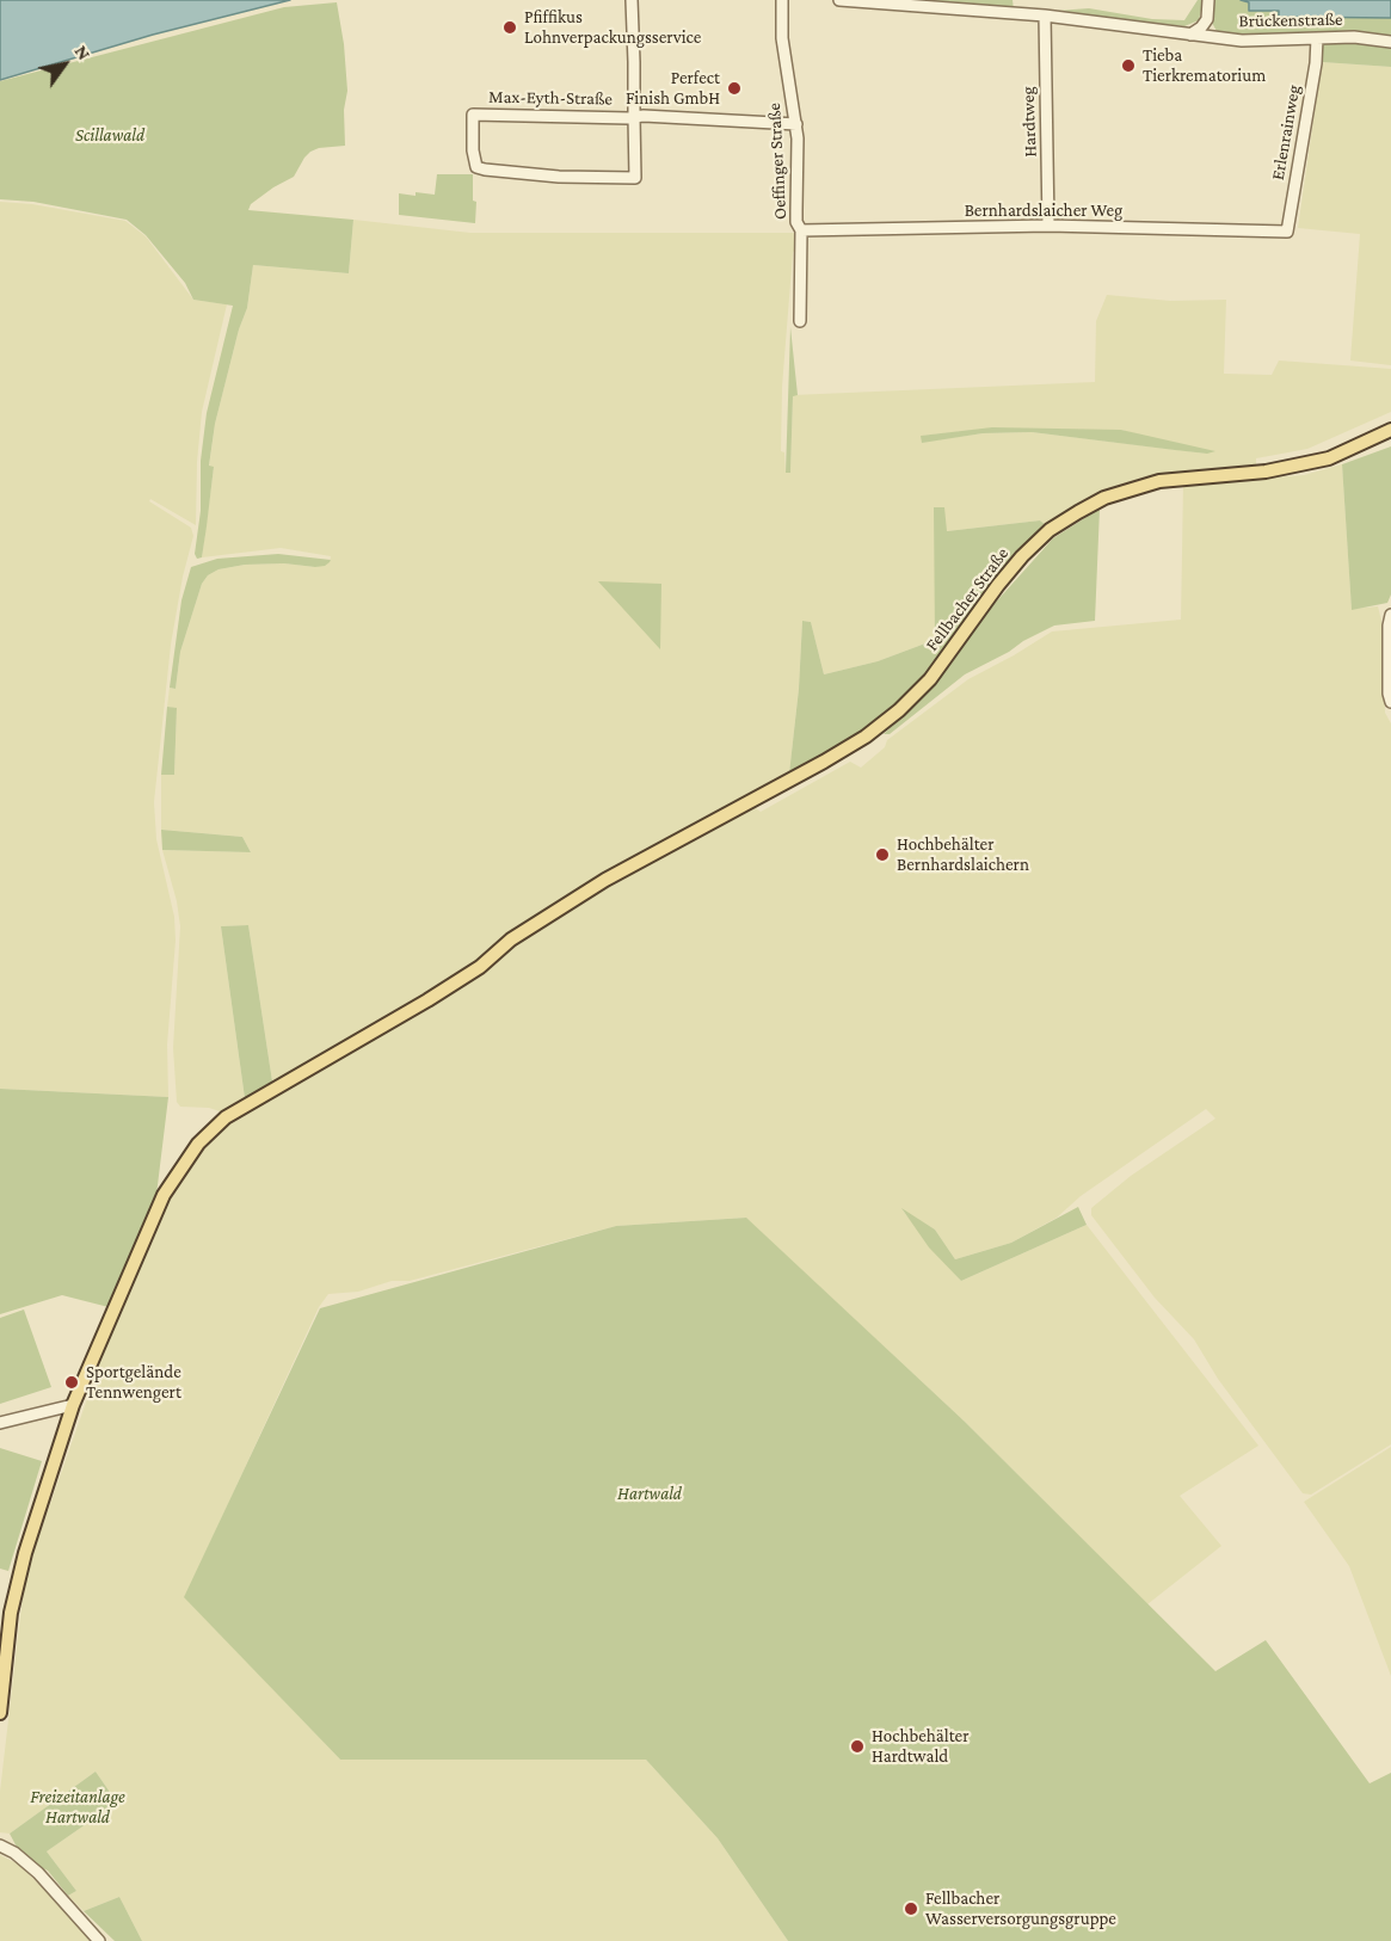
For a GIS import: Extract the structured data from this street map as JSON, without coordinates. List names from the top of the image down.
{
  "streets": {
    "main road": ["Fellbacher Straße"],
    "street": [
      "Brückenstraße",
      "Max-Eyth-Straße",
      "Hardtweg",
      "Erlenrainweg",
      "Oeffinger Straße",
      "Bernhardslaicher Weg"
    ]
  },
  "crossings": [
    ["Brückenstraße", "Hardtweg"],
    ["Brückenstraße", "Erlenrainweg"],
    ["Max-Eyth-Straße", "Oeffinger Straße"],
    ["Hardtweg", "Bernhardslaicher Weg"],
    ["Erlenrainweg", "Bernhardslaicher Weg"],
    ["Oeffinger Straße", "Bernhardslaicher Weg"]
  ],
  "parks": ["Scillawald", "Hartwald", "Freizeitanlage Hartwald"],
  "places": [
    "Pfiffikus Lohnverpackungsservice",
    "Tieba Tierkrematorium",
    "Perfect Finish GmbH",
    "Hochbehälter Bernhardslaichern",
    "Sportgelände Tennwengert",
    "Hochbehälter Hardtwald",
    "Fellbacher Wasserversorgungsgruppe"
  ],
  "north": "top right"
}
